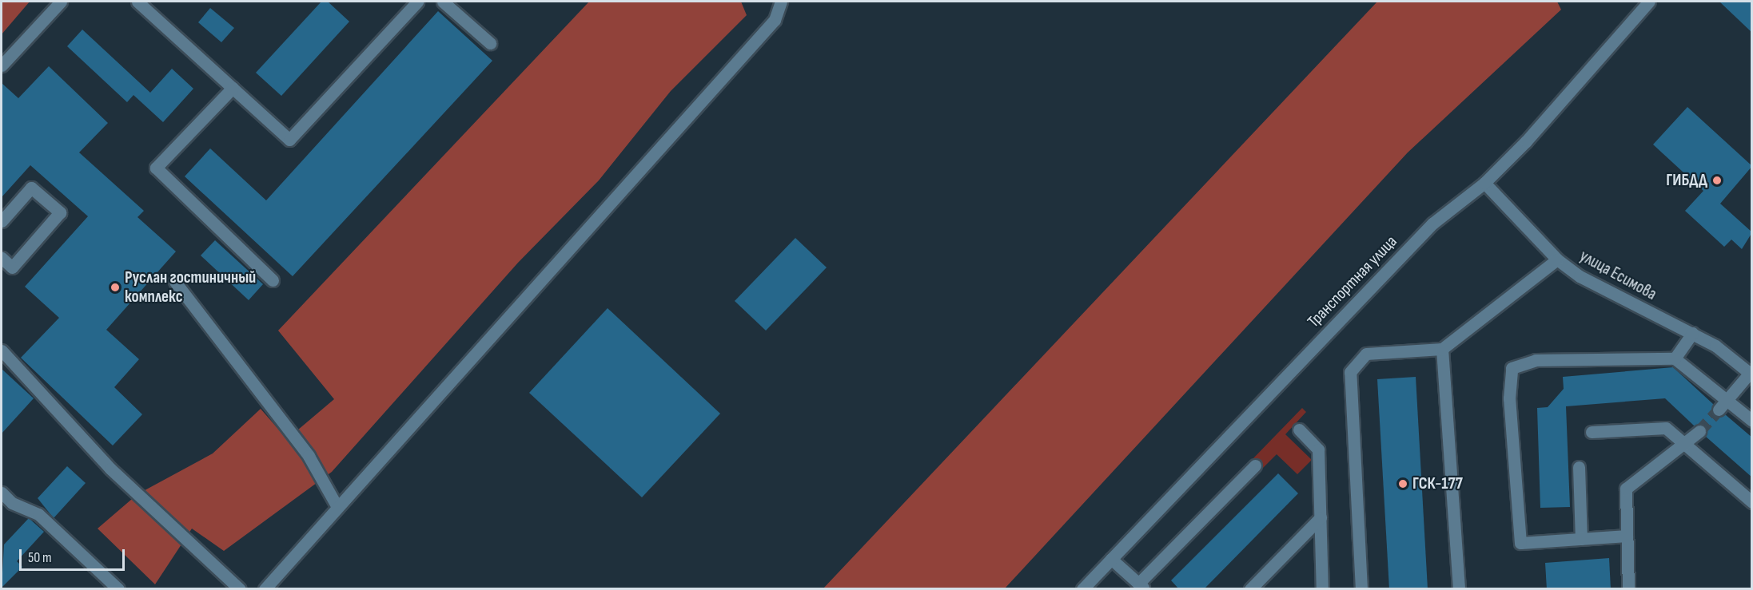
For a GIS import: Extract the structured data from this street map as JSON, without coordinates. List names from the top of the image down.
{
  "streets": {
    "street": ["улица Есимова", "Транспортная улица"]
  },
  "crossings": [
    ["улица Есимова", "Транспортная улица"]
  ],
  "places": ["ГИБДД", "Руслан гостиничный комплекс", "ГСК-177"],
  "scale_bar": "50 m"
}
